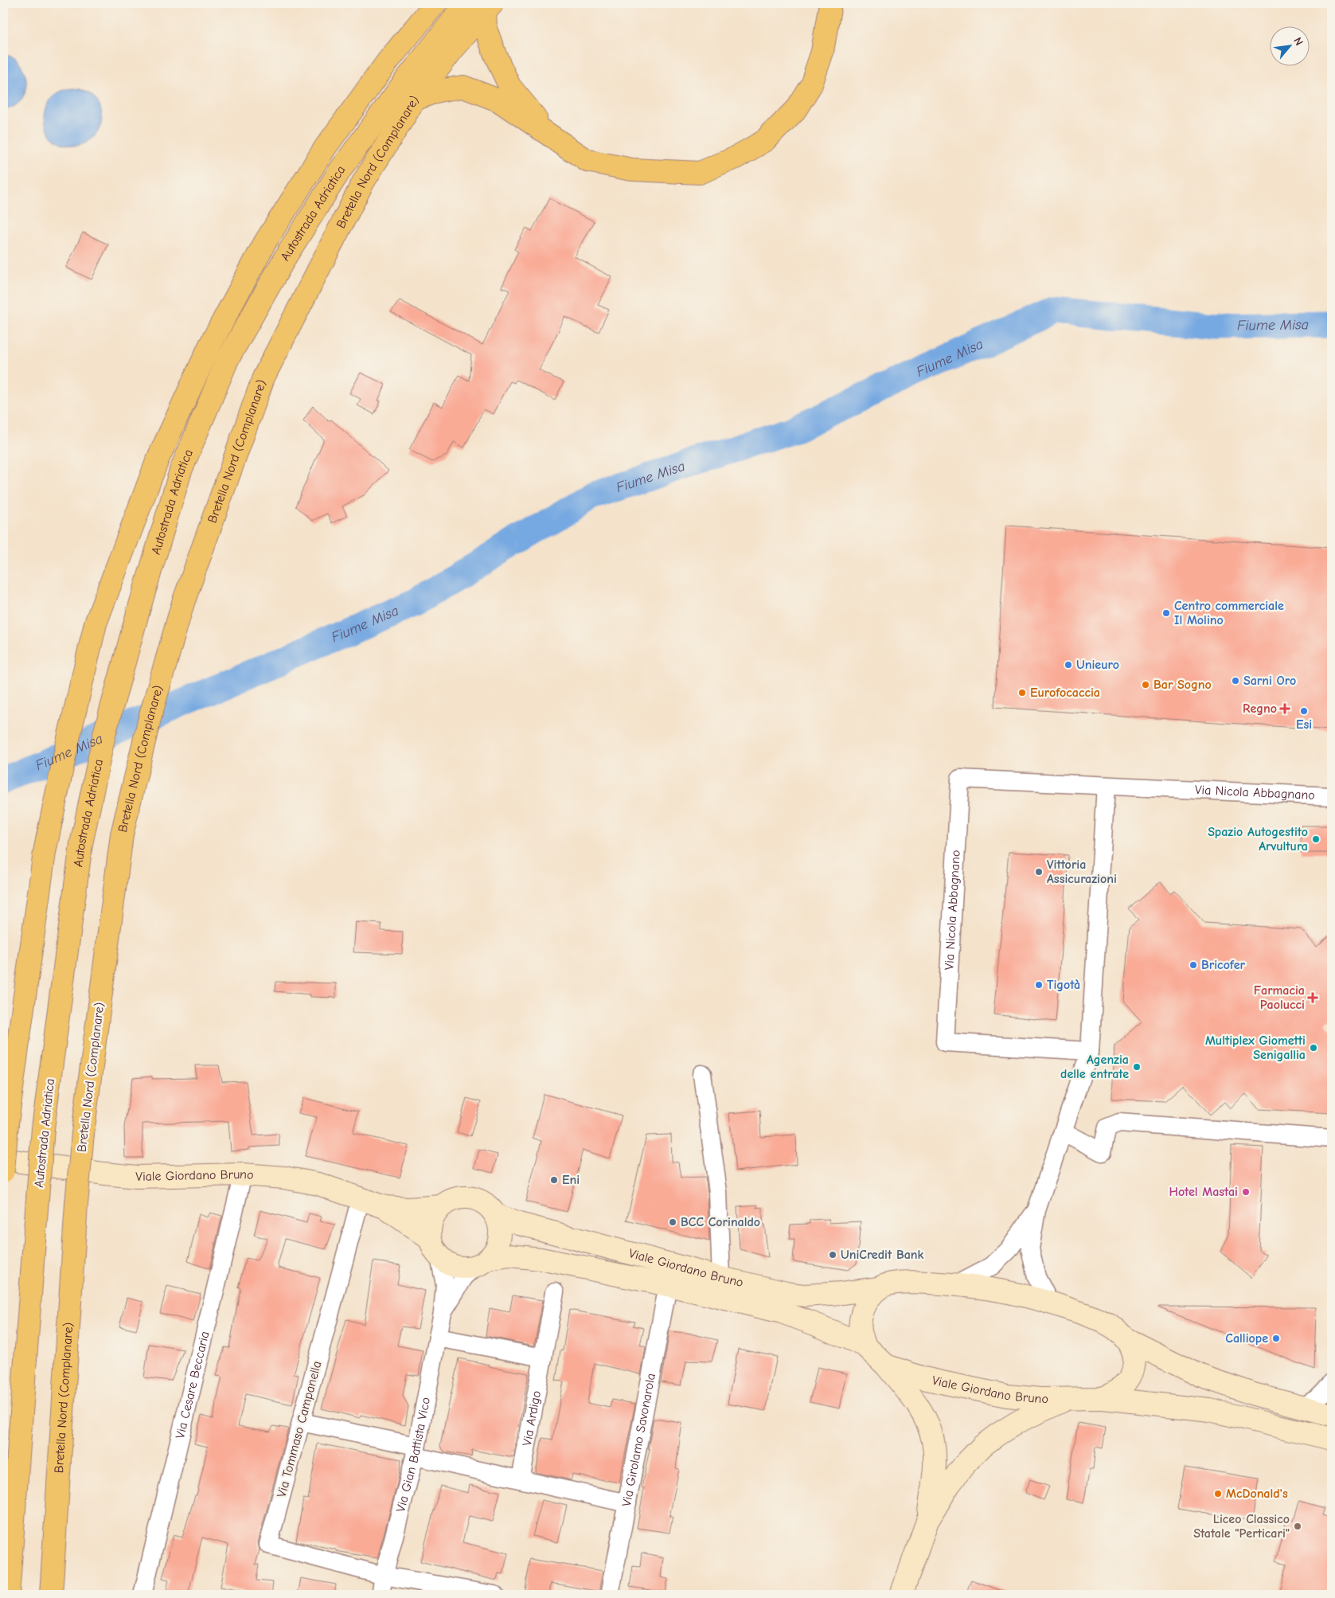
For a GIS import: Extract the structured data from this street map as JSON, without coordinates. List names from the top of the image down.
{
  "streets": {
    "main road": ["Bretella Nord (Complanare)", "Autostrada Adriatica", "Viale Giordano Bruno"],
    "street": [
      "Via Nicola Abbagnano",
      "Via Cesare Beccaria",
      "Via Ardigo",
      "Via Tommaso Campanella",
      "Via Girolamo Savonarola",
      "Via Gian Battista Vico"
    ]
  },
  "crossings": [
    ["Bretella Nord (Complanare)", "Autostrada Adriatica"],
    ["Viale Giordano Bruno", "Via Cesare Beccaria"],
    ["Viale Giordano Bruno", "Via Tommaso Campanella"],
    ["Viale Giordano Bruno", "Via Girolamo Savonarola"],
    ["Viale Giordano Bruno", "Via Gian Battista Vico"],
    ["Via Tommaso Campanella", "Via Gian Battista Vico"]
  ],
  "water": ["Fiume Misa"],
  "places": {
    "other": [
      "Centro commerciale Il Molino",
      "Unieuro",
      "Sarni Oro",
      "Bar Sogno",
      "Eurofocaccia",
      "Esi",
      "Spazio Autogestito Arvultura",
      "Vittoria Assicurazioni",
      "Bricofer",
      "Tigotà",
      "Multiplex Giometti Senigallia",
      "Agenzia delle entrate",
      "Eni",
      "Hotel Mastai",
      "BCC Corinaldo",
      "UniCredit Bank",
      "Calliope",
      "McDonald's",
      "Liceo Classico Statale \"Perticari\""
    ],
    "health": ["Regno", "Farmacia Paolucci"]
  },
  "north": "top right"
}
